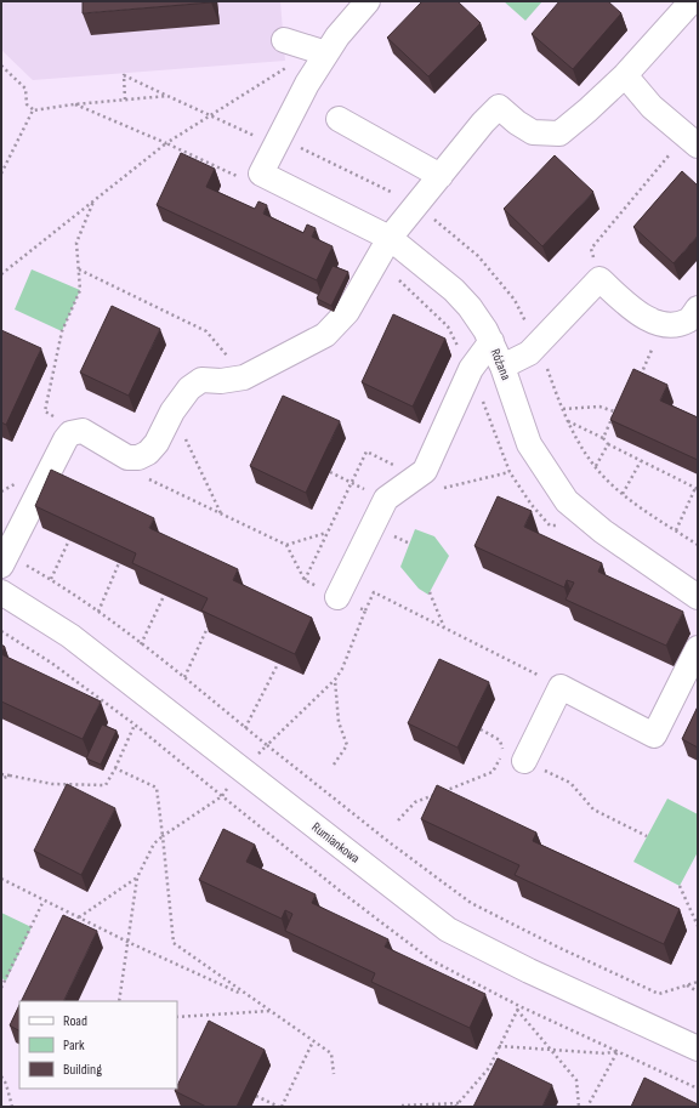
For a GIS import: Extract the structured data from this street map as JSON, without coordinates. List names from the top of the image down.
{
  "streets": {
    "street": ["Różana", "Rumiankowa"]
  },
  "legend": ["Road", "Park", "Building"]
}
